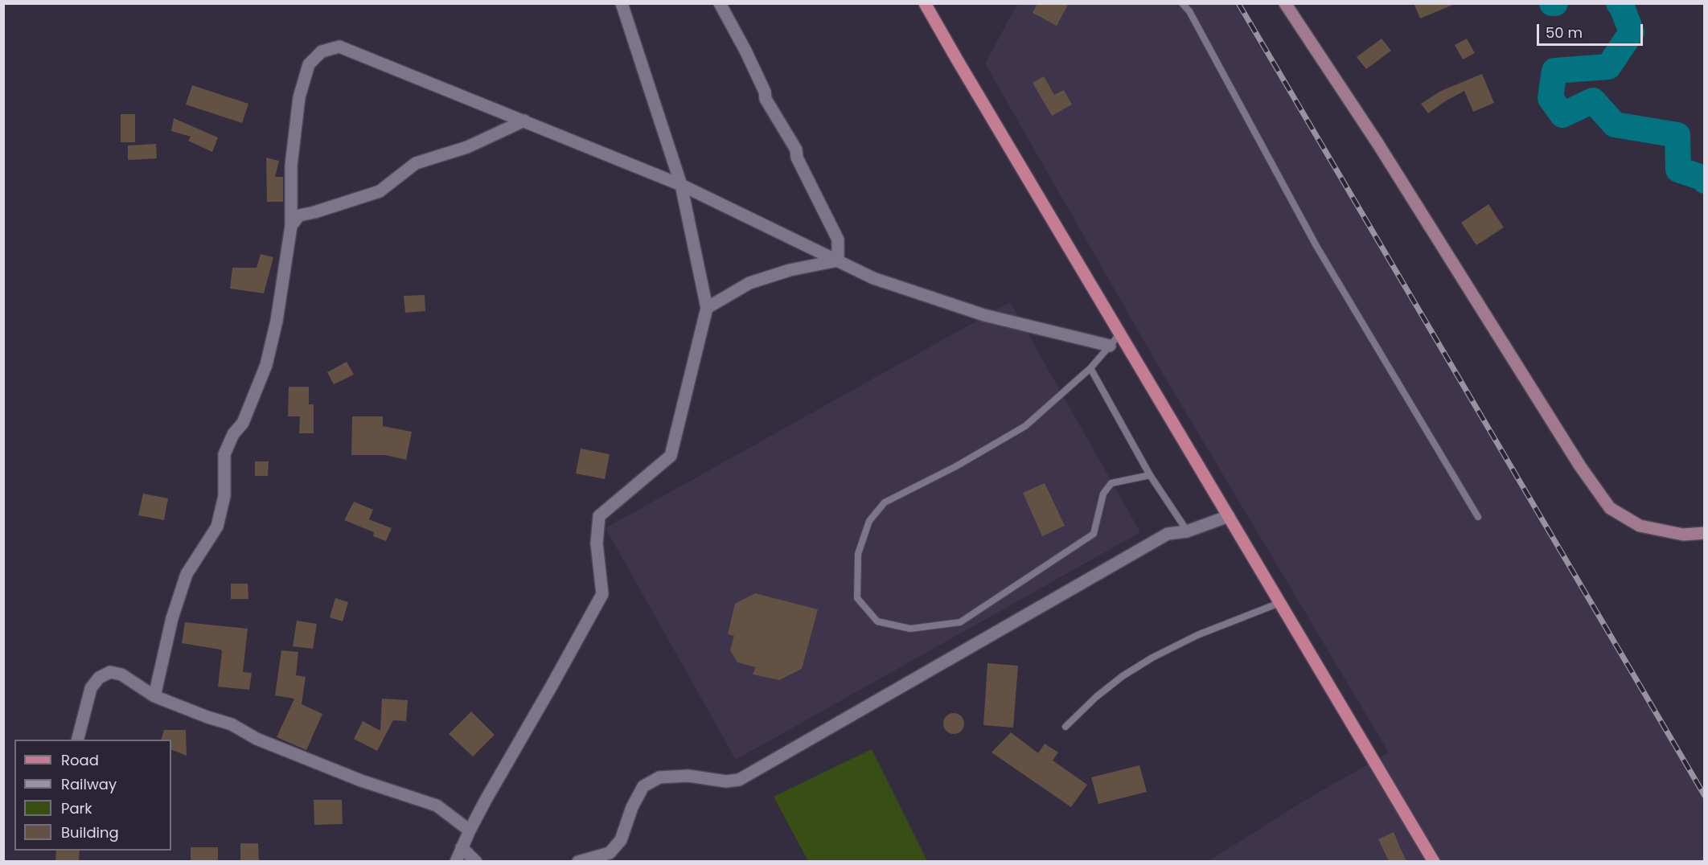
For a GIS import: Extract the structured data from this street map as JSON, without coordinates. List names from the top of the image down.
{
  "legend": [
    "Road",
    "Railway",
    "Park",
    "Building"
  ],
  "scale_bar": "50 m"
}
